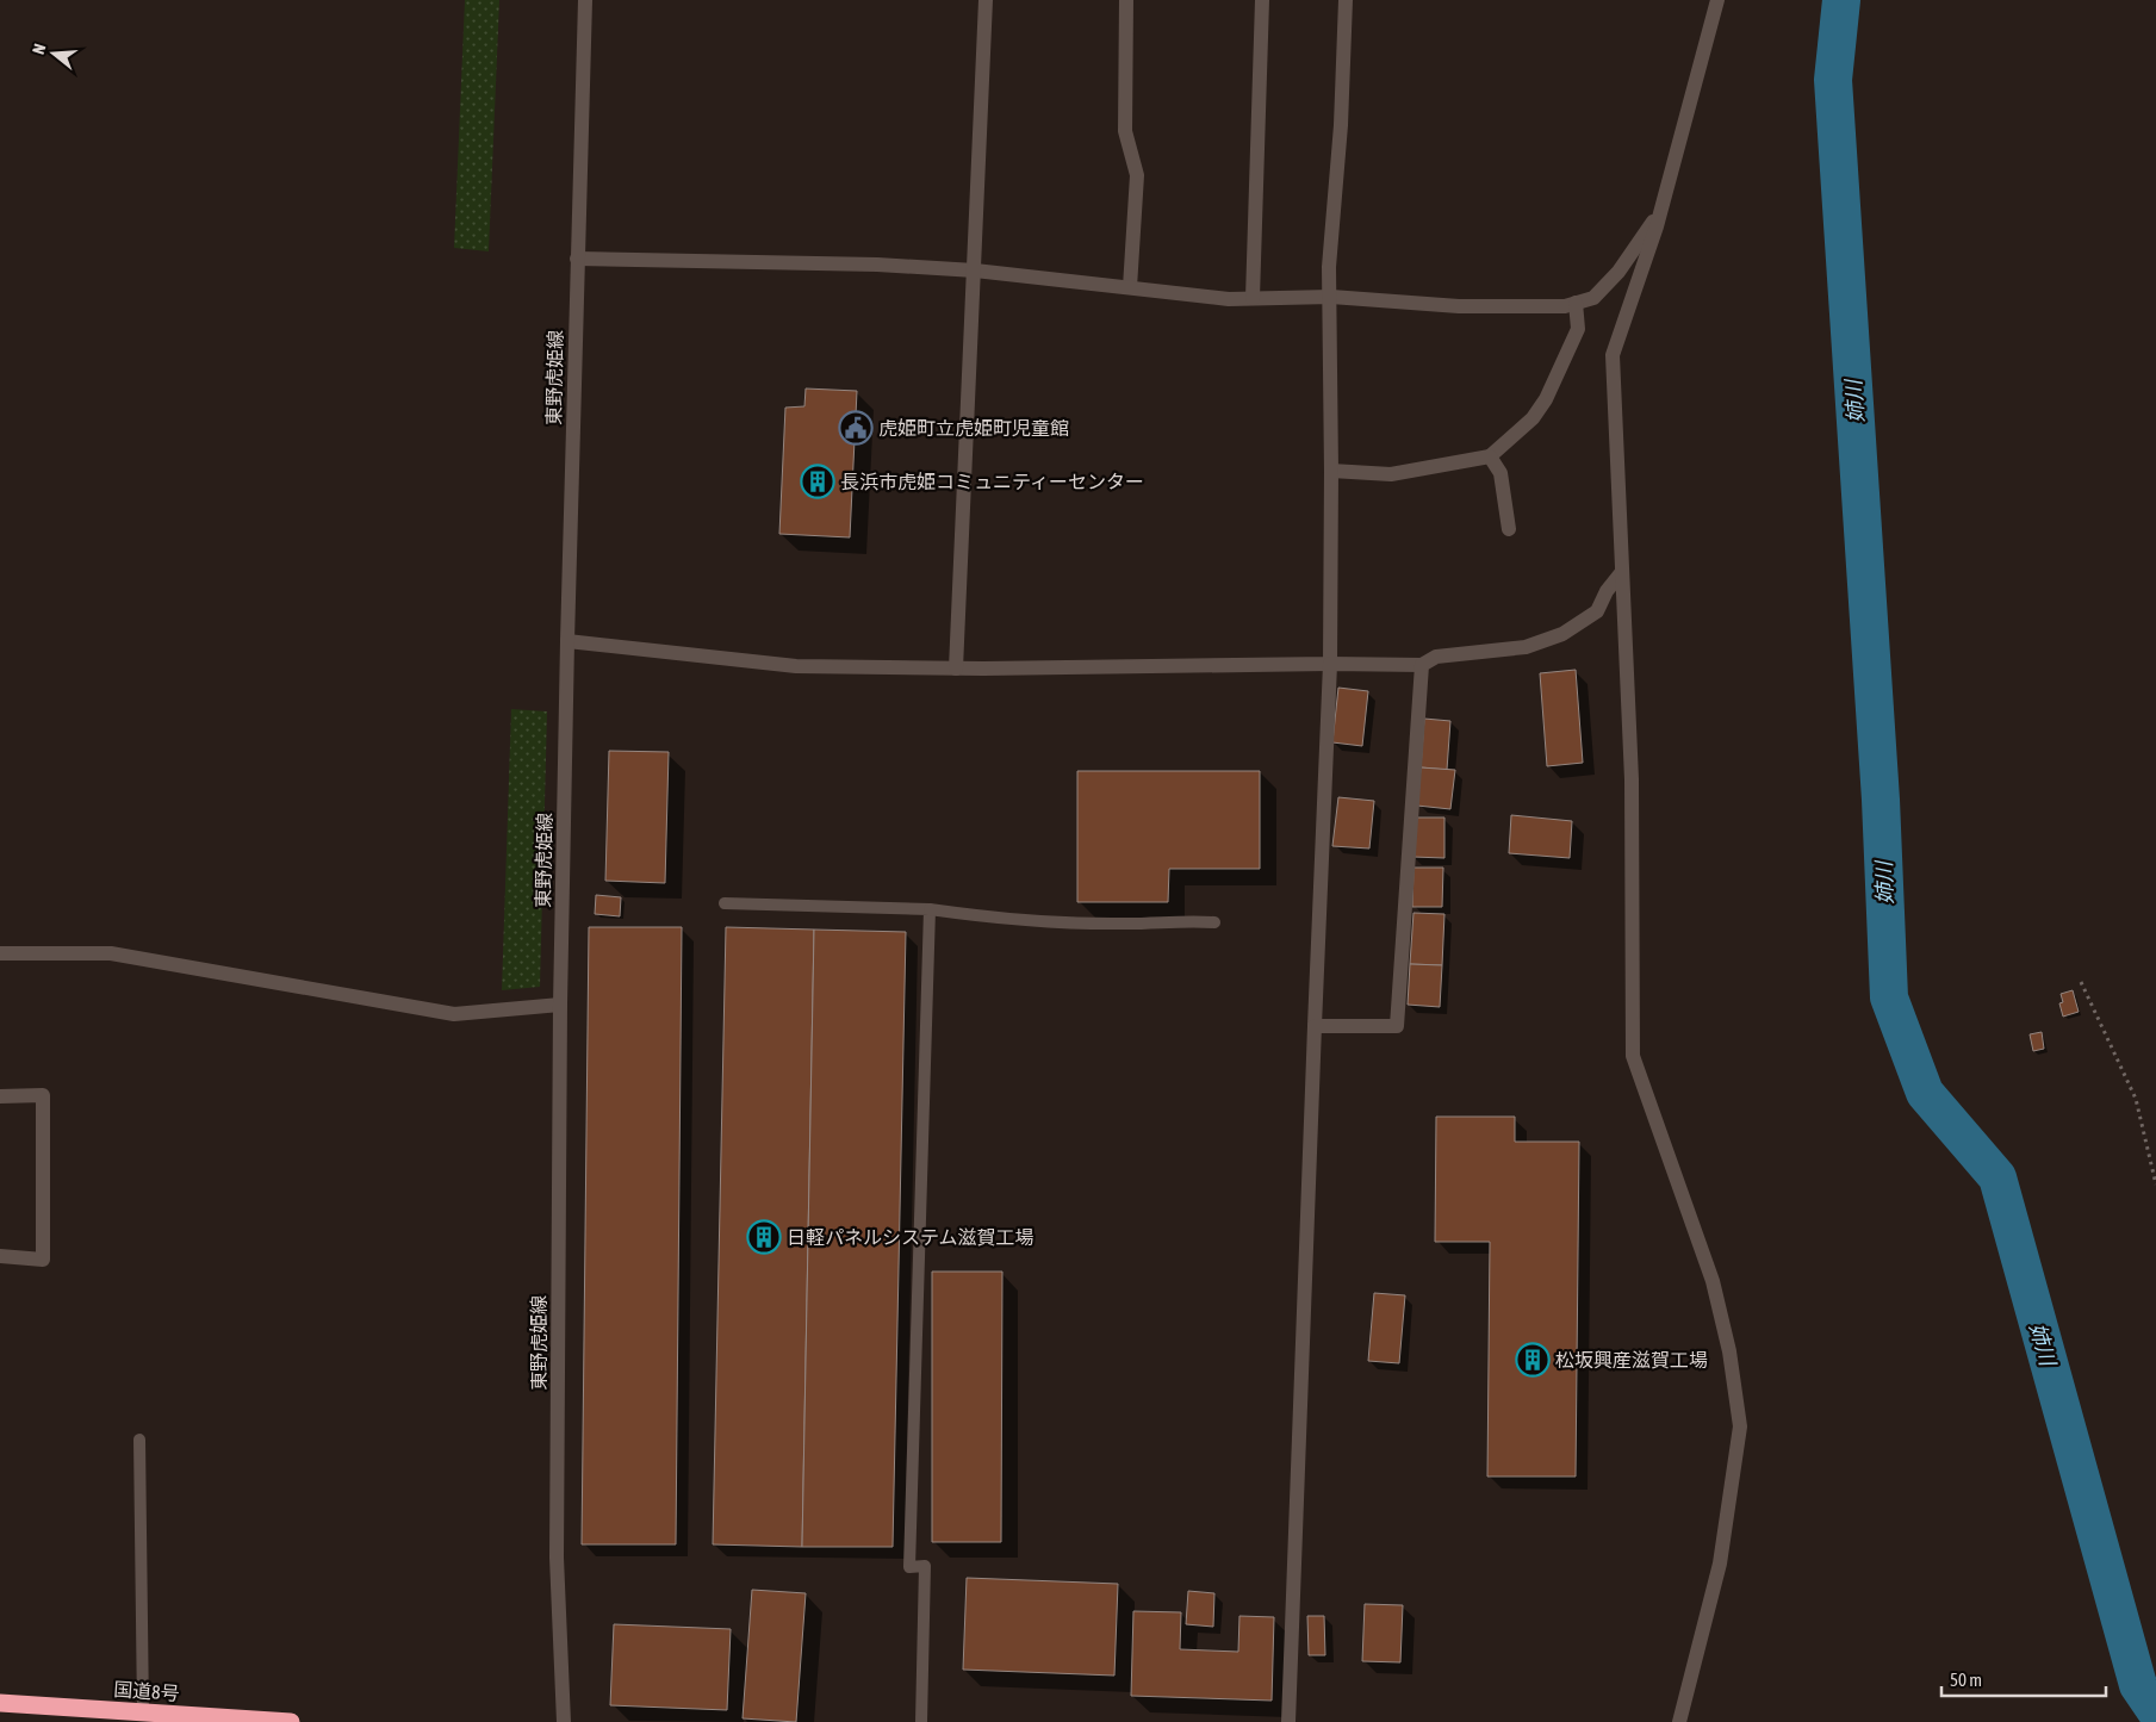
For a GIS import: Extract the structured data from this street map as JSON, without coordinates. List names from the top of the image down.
{
  "streets": {
    "highway": ["国道8号"],
    "street": ["東野虎姫線"]
  },
  "water": ["姉川"],
  "places": {
    "public building": ["虎姫町立虎姫町児童館"],
    "building": ["長浜市虎姫コミュニティーセンター", "日軽パネルシステム滋賀工場", "松坂興産滋賀工場"]
  },
  "scale_bar": "50 m",
  "north": "left"
}
